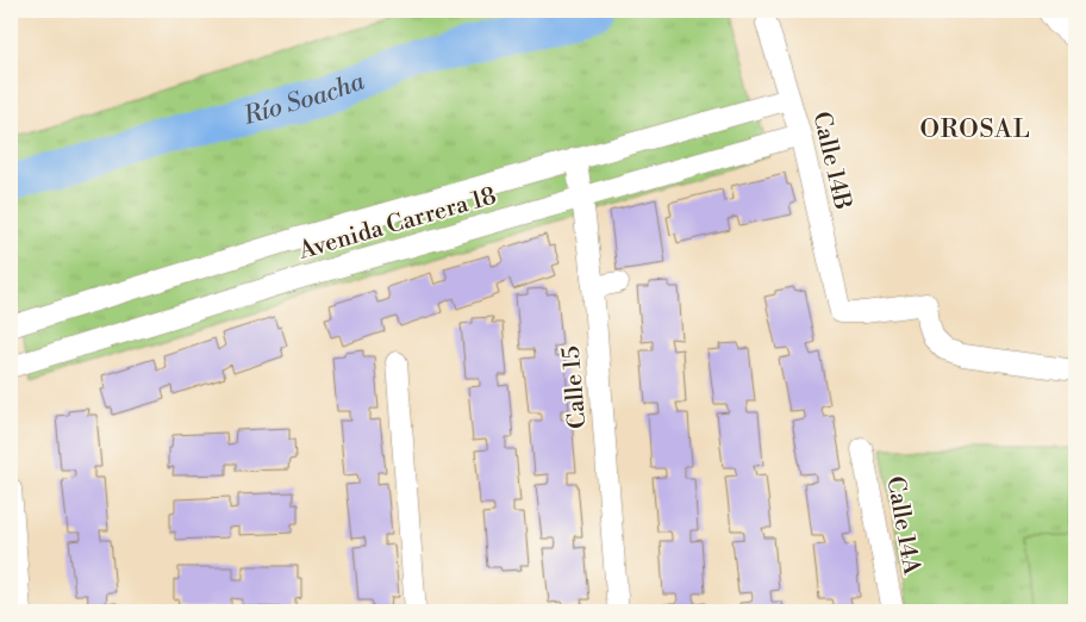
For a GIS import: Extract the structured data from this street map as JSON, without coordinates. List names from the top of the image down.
{
  "streets": {
    "street": [
      "Calle 14B",
      "Avenida Carrera 18",
      "Calle 15",
      "Calle 14A"
    ]
  },
  "crossings": [
    ["Calle 14B", "Avenida Carrera 18"],
    ["Avenida Carrera 18", "Calle 15"]
  ],
  "districts": ["OROSAL"],
  "water": ["Río Soacha"]
}
